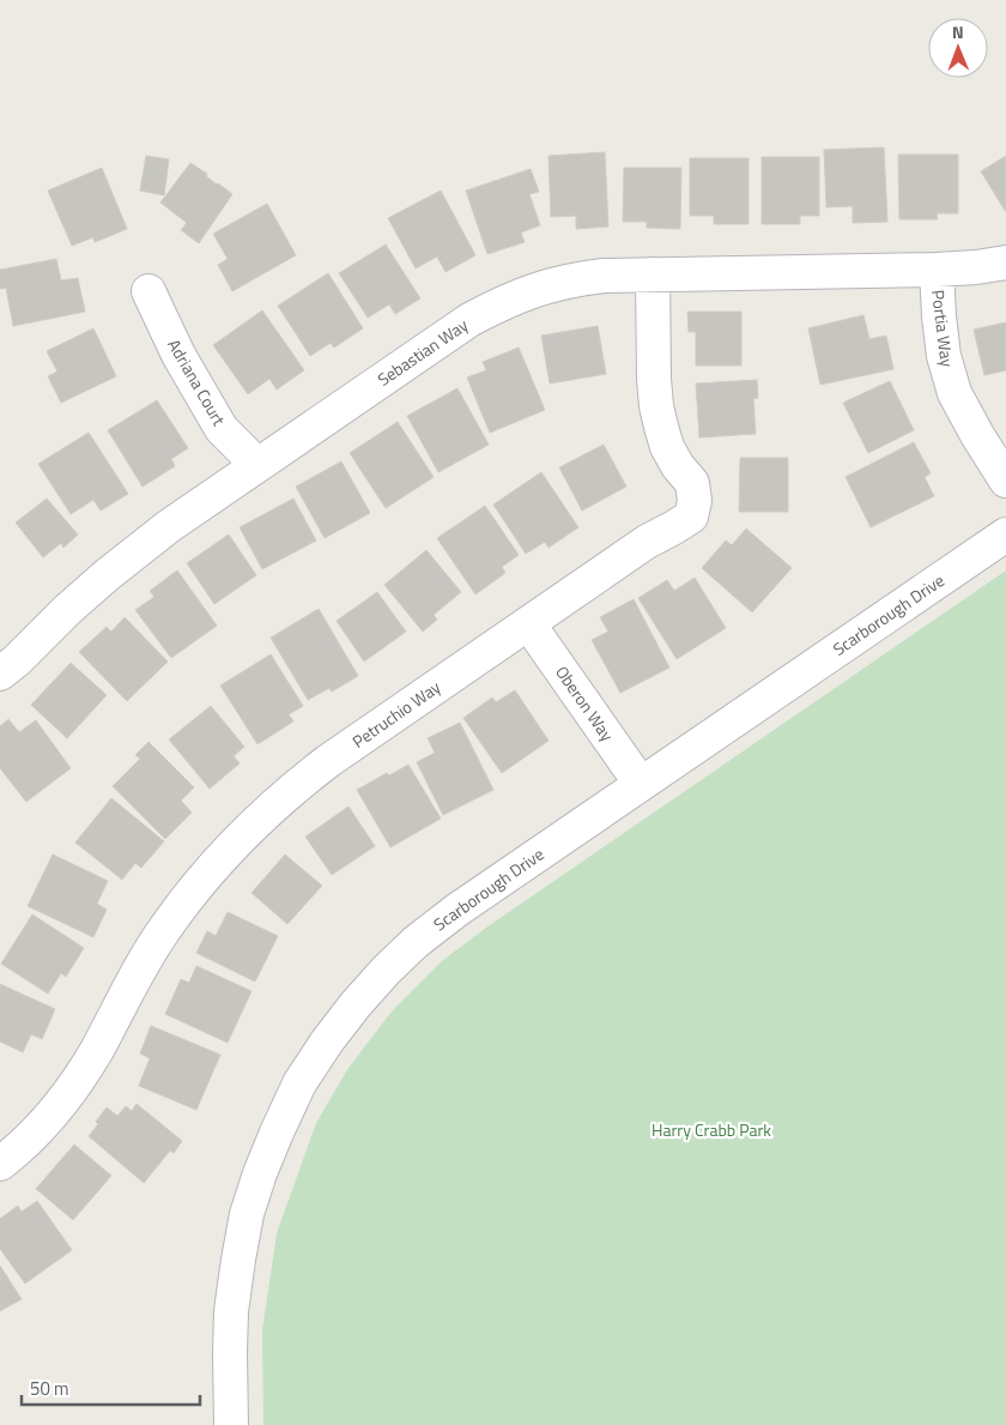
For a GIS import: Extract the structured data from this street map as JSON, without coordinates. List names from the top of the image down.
{
  "streets": {
    "street": [
      "Portia Way",
      "Sebastian Way",
      "Adriana Court",
      "Scarborough Drive",
      "Oberon Way",
      "Petruchio Way"
    ]
  },
  "crossings": [
    ["Portia Way", "Sebastian Way"],
    ["Sebastian Way", "Adriana Court"],
    ["Sebastian Way", "Petruchio Way"],
    ["Scarborough Drive", "Oberon Way"],
    ["Oberon Way", "Petruchio Way"]
  ],
  "parks": ["Harry Crabb Park"],
  "scale_bar": "50 m",
  "north": "top"
}
